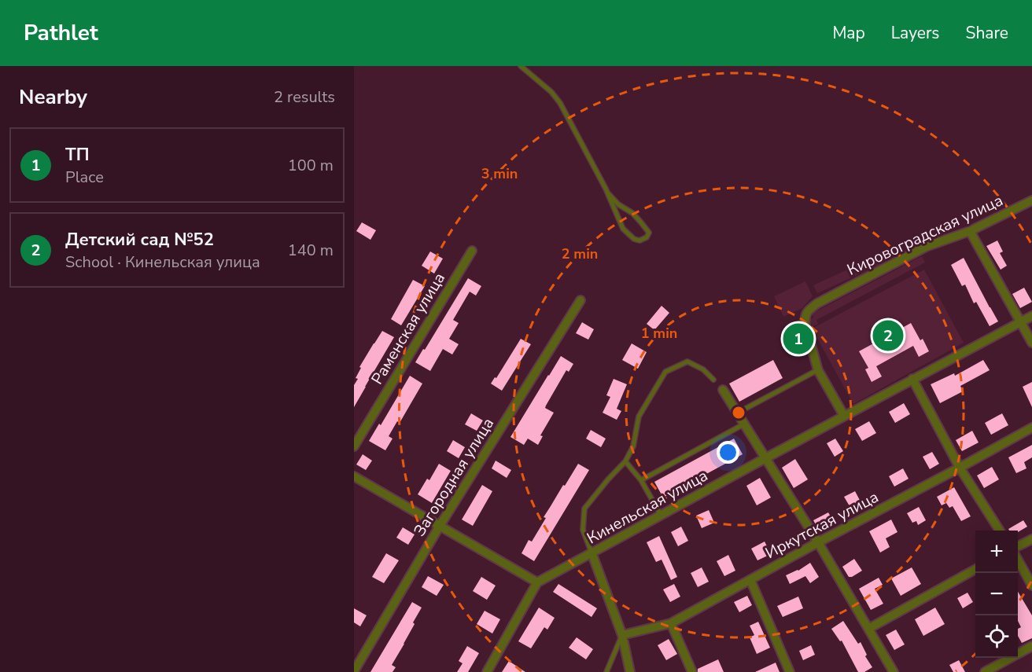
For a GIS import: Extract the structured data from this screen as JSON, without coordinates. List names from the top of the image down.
{
  "streets": {
    "street": [
      "Кировоградская улица",
      "Раменская улица",
      "Загородная улица",
      "Кинельская улица",
      "Иркутская улица"
    ]
  },
  "crossings": [
    ["Кировоградская улица", "Кинельская улица"]
  ],
  "page": {
    "header": "Pathlet",
    "nav": ["Map", "Layers", "Share"],
    "heading": ["Nearby", "2 results"],
    "list": [
      {
        "mark": "1",
        "name": "ТП",
        "note": "Place",
        "value": "100 m"
      },
      {
        "mark": "2",
        "name": "Детский сад №52",
        "note": "School · Кинельская улица",
        "value": "140 m"
      }
    ],
    "pins": ["2", "1"],
    "map_buttons": ["+", "−"]
  },
  "rings": ["3 min", "2 min", "1 min"]
}
